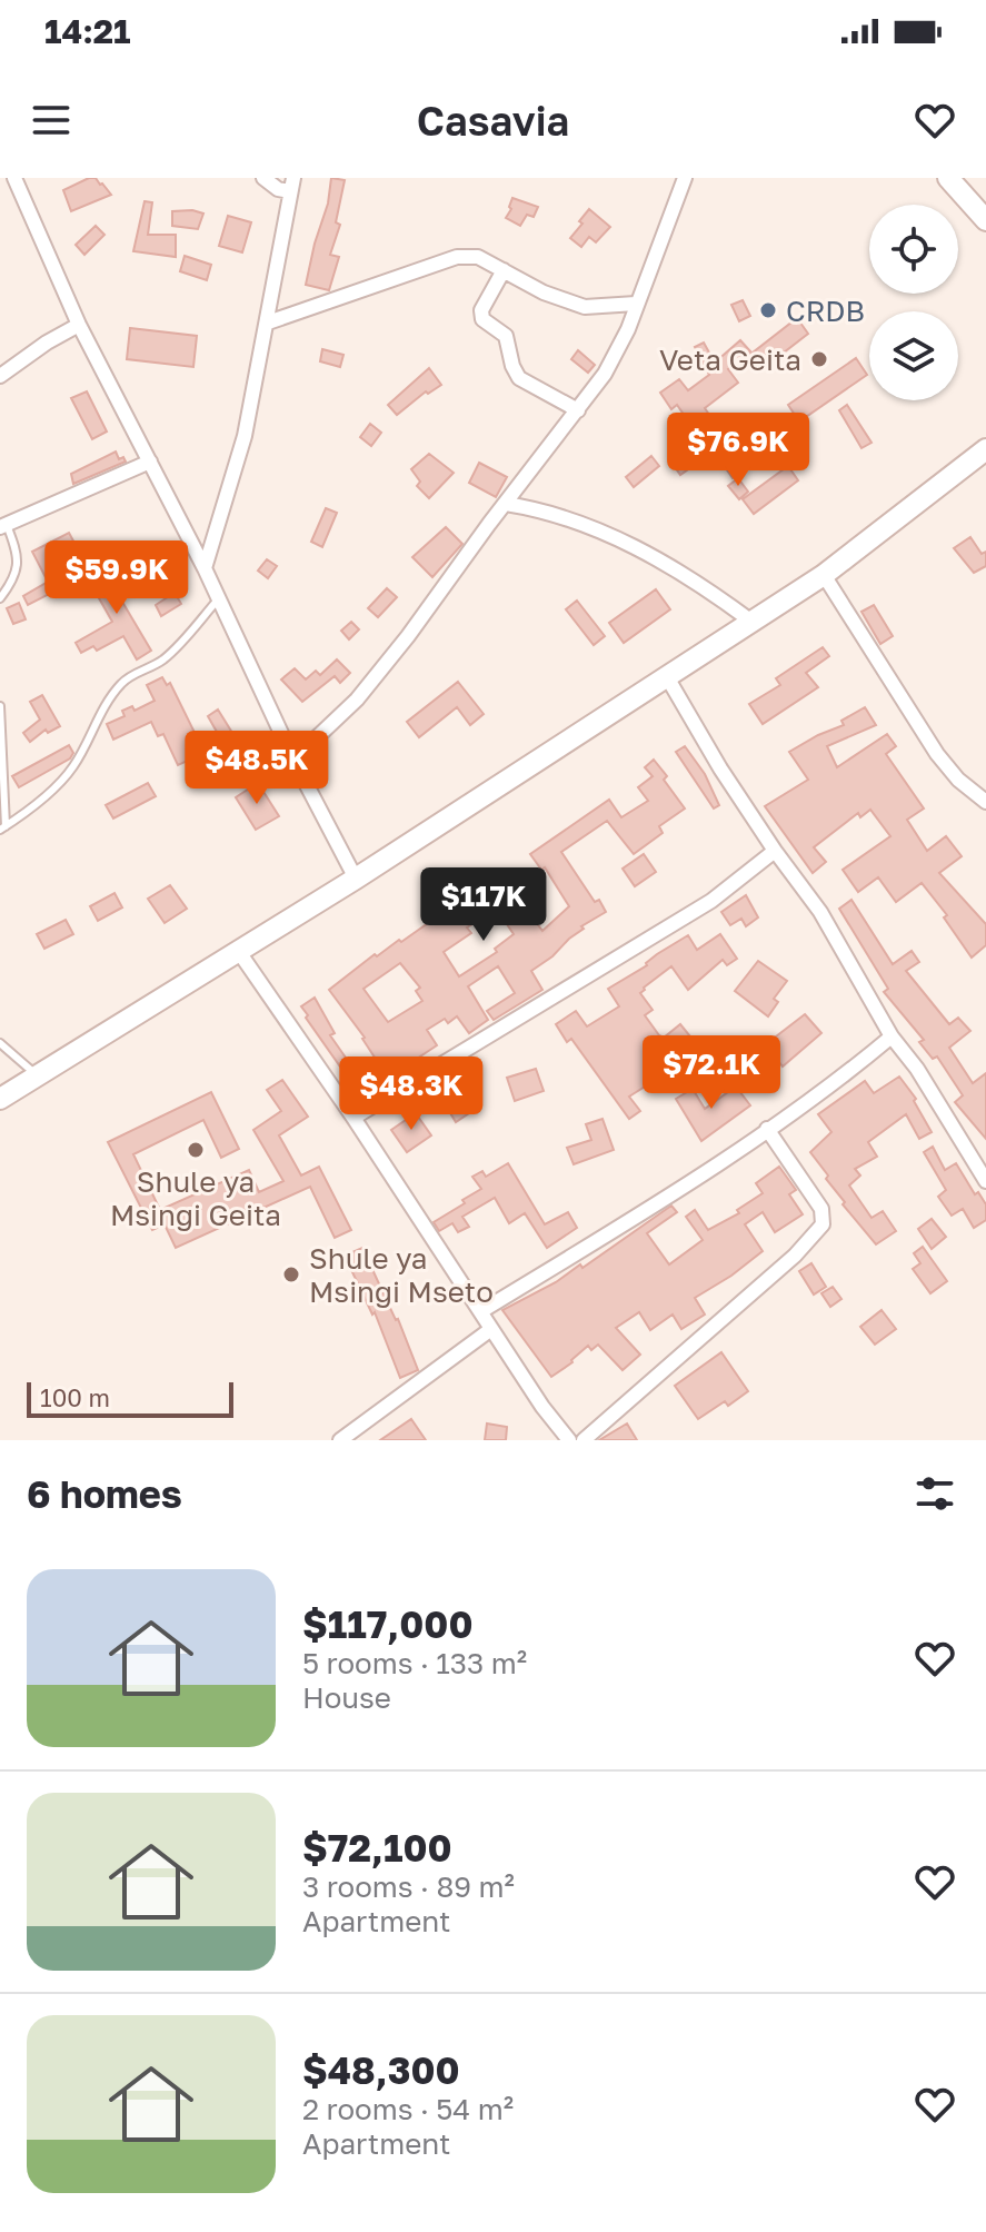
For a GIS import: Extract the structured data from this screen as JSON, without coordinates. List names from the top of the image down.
{
  "places": [
    "CRDB",
    "Veta Geita",
    "Shule ya Msingi Geita",
    "Shule ya Msingi Mseto"
  ],
  "scale_bar": "100 m",
  "page": {
    "status": "14:21",
    "header": "Casavia",
    "price": [
      "$76.9K",
      "$59.9K",
      "$48.5K",
      "$117K",
      "$72.1K",
      "$48.3K"
    ],
    "scale": "100 m",
    "heading": "6 homes",
    "list": [
      {
        "name": "$117,000",
        "note": "5 rooms · 133 m² · House"
      },
      {
        "name": "$72,100",
        "note": "3 rooms · 89 m² · Apartment"
      },
      {
        "name": "$48,300",
        "note": "2 rooms · 54 m² · Apartment"
      }
    ]
  }
}
